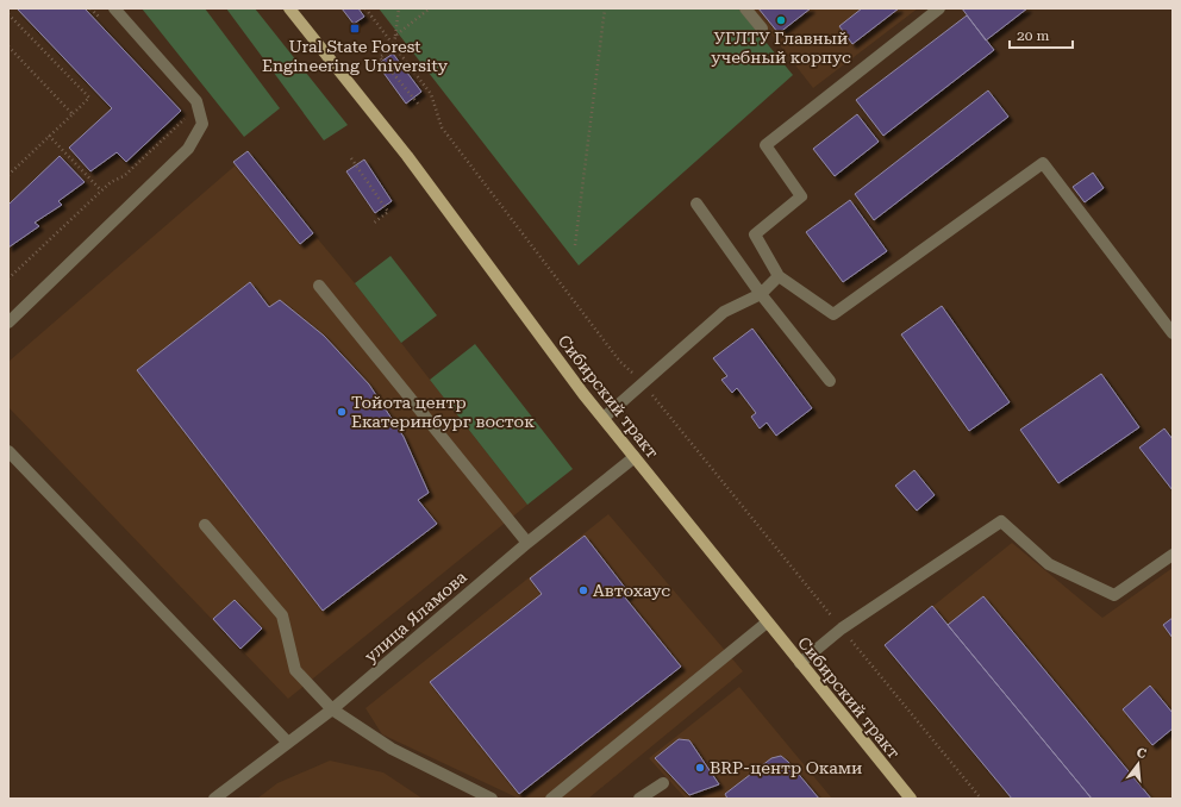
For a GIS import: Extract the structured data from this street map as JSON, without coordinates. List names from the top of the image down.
{
  "streets": {
    "main road": ["Сибирский тракт"],
    "street": ["улица Яламова"]
  },
  "crossings": [
    ["Сибирский тракт", "улица Яламова"]
  ],
  "places": {
    "other": [
      "УГЛТУ Главный учебный корпус",
      "Тойота центр Екатеринбург восток",
      "Автохаус",
      "BRP-центр Оками"
    ],
    "transit": ["Ural State Forest Engineering University"]
  },
  "scale_bar": "20 m",
  "north": "top"
}
